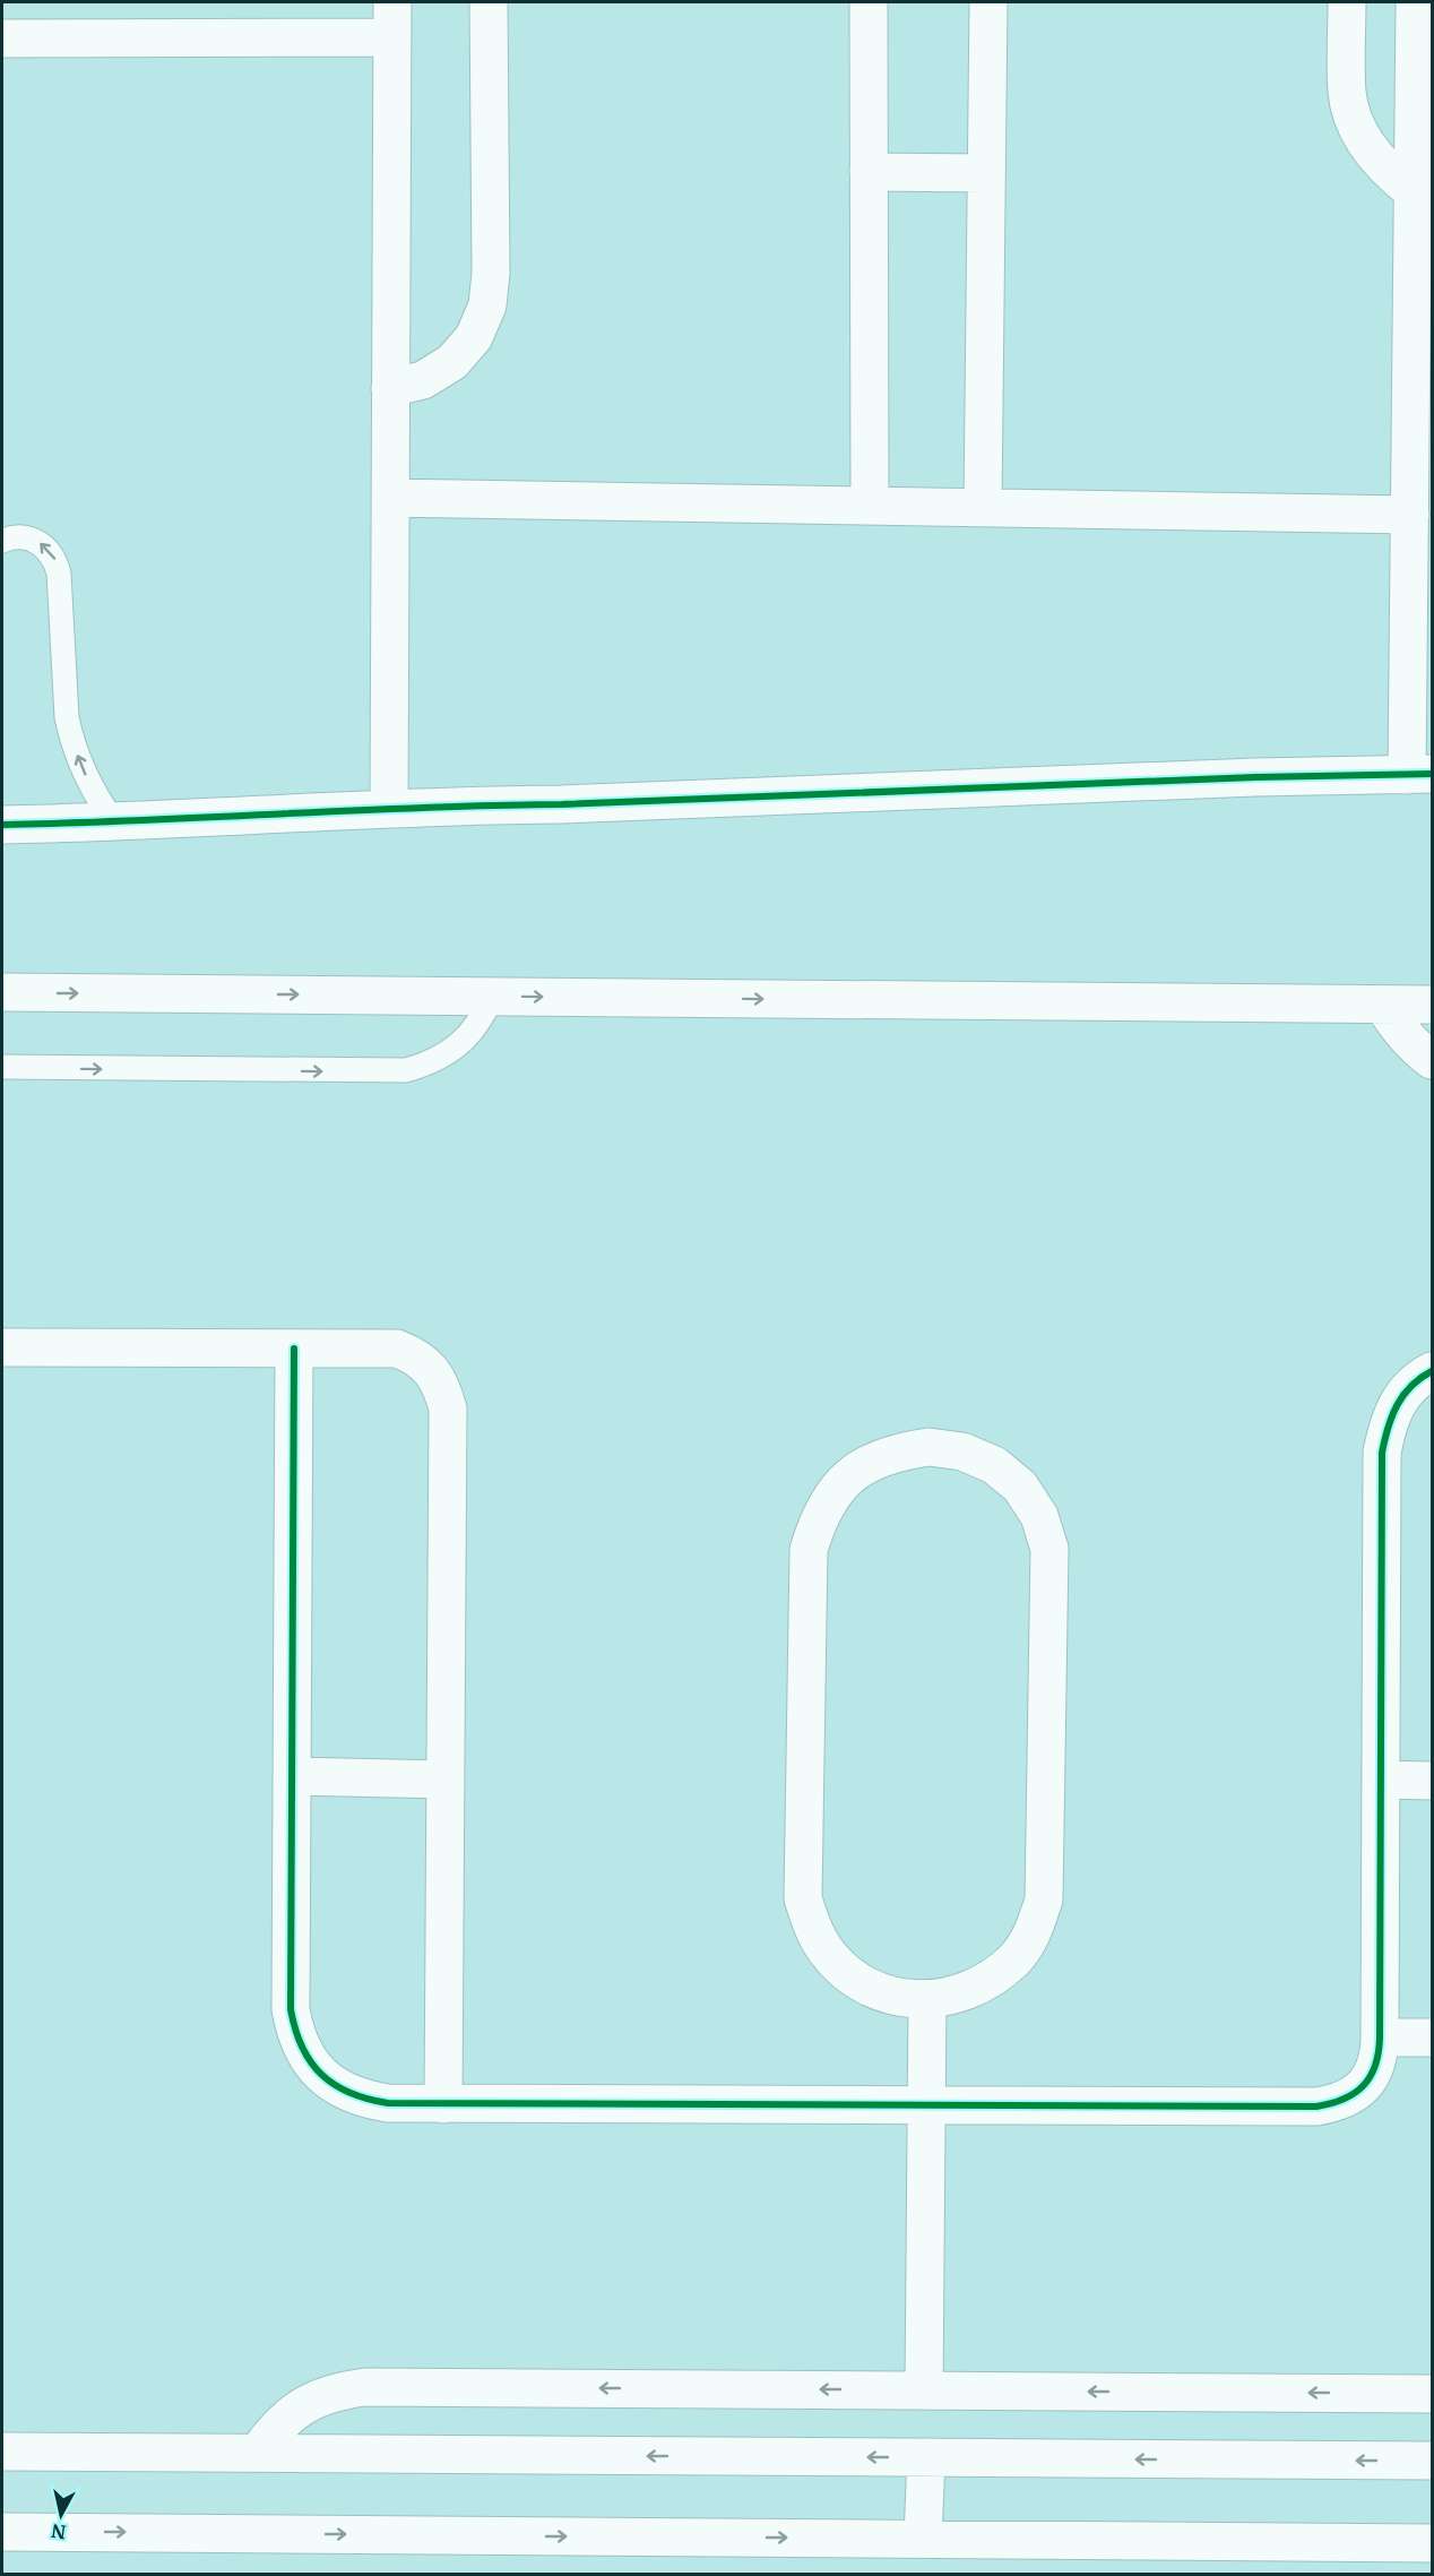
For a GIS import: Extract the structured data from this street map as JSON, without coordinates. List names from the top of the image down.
{
  "north": "bottom"
}
